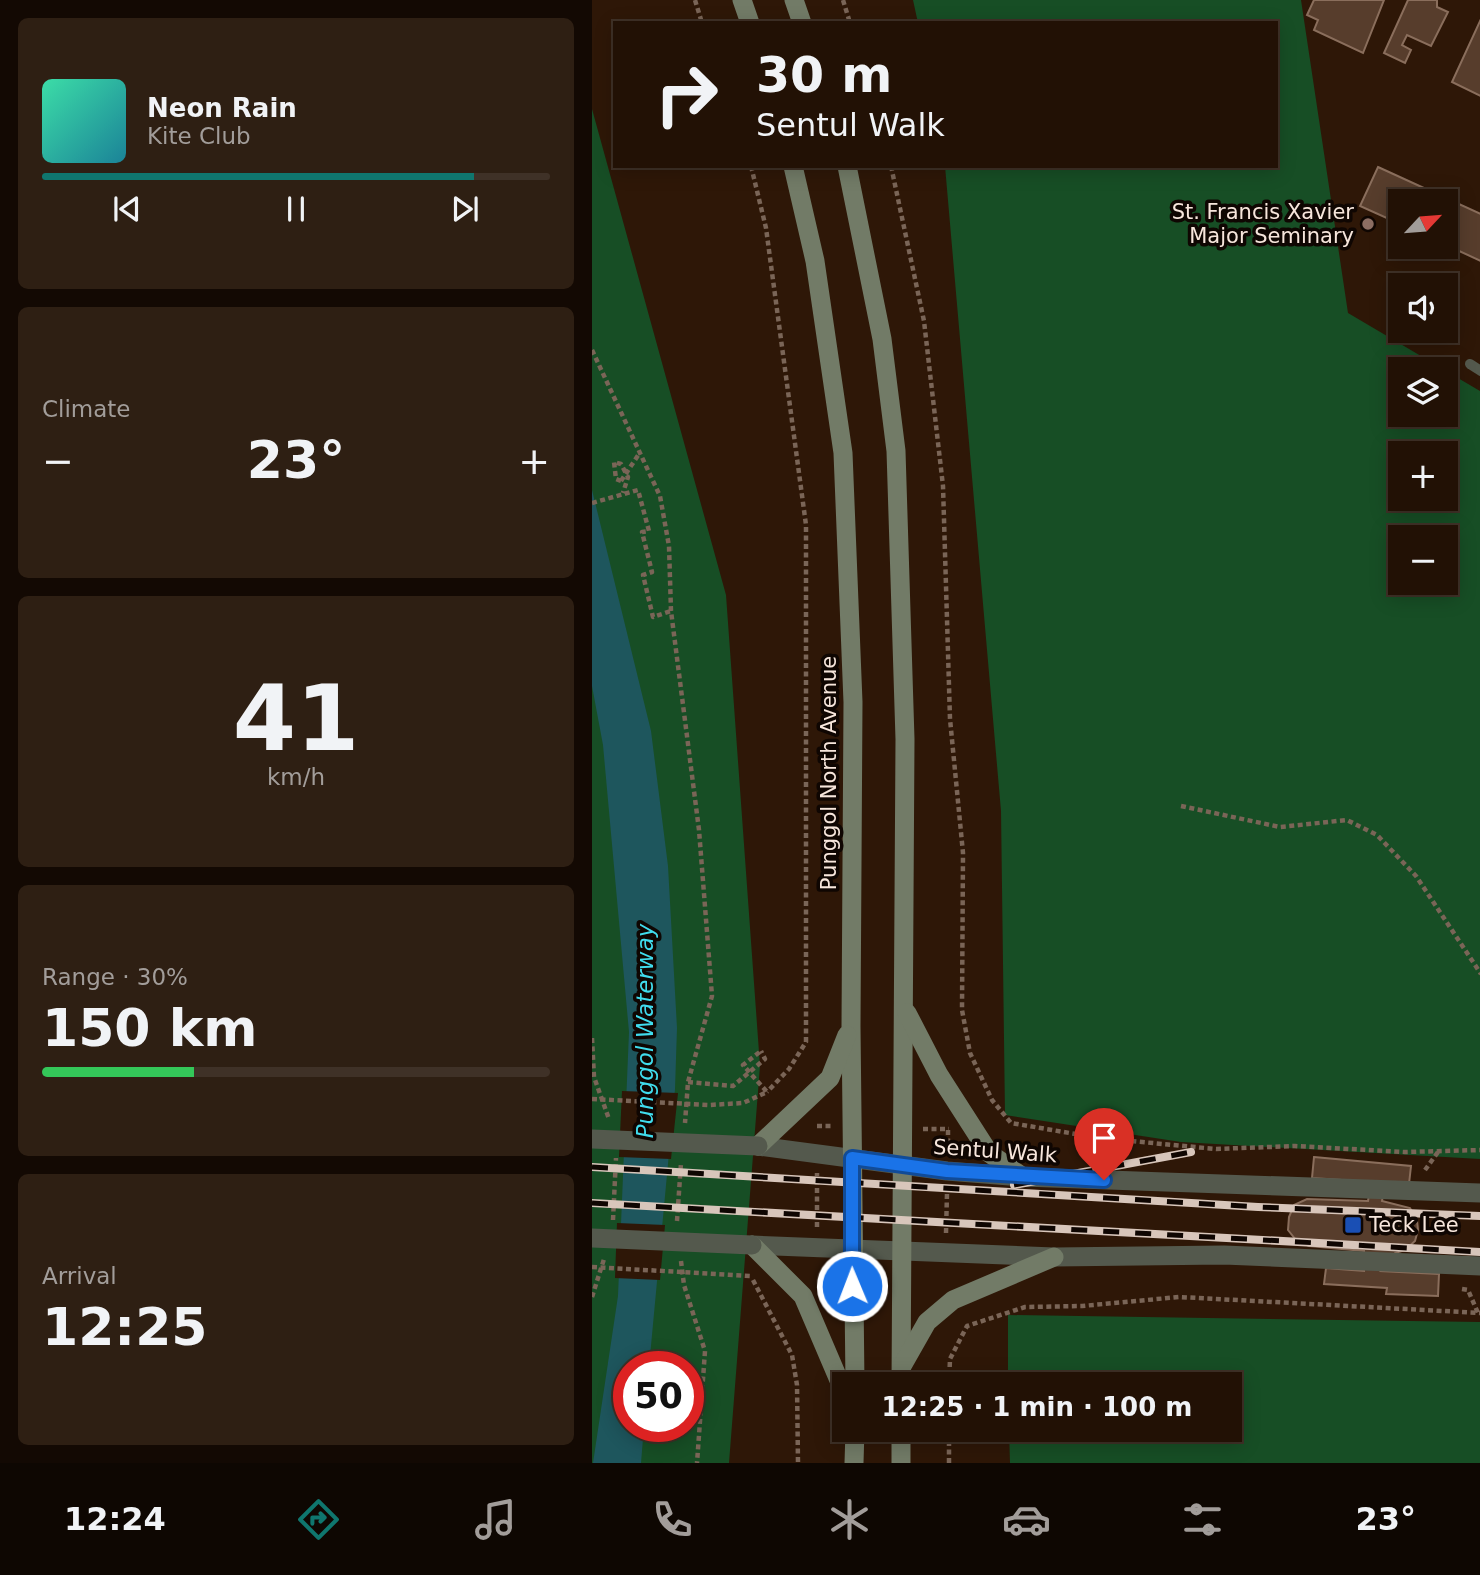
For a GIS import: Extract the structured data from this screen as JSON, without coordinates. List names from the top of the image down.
{
  "streets": {
    "main road": ["Punggol North Avenue"],
    "street": ["Sentul Walk"]
  },
  "crossings": [
    ["Punggol North Avenue", "Sentul Walk"]
  ],
  "water": ["Punggol Waterway"],
  "places": {
    "other": ["St. Francis Xavier Major Seminary"],
    "transit": ["Teck Lee"]
  },
  "north": "top right",
  "page": {
    "turn": ["30 m", "Sentul Walk"],
    "song": ["Neon Rain", "Kite Club"],
    "map_buttons": ["+", "−"],
    "tile": [
      "Climate",
      ["41", "km/h"],
      ["Range · 30%", "150 km"],
      ["Arrival", "12:25"]
    ],
    "heat": ["−", "23°", "+"],
    "limit": "50",
    "trip": "12:25 · 1 min · 100 m",
    "tabs": ["12:24", "23°"]
  }
}
